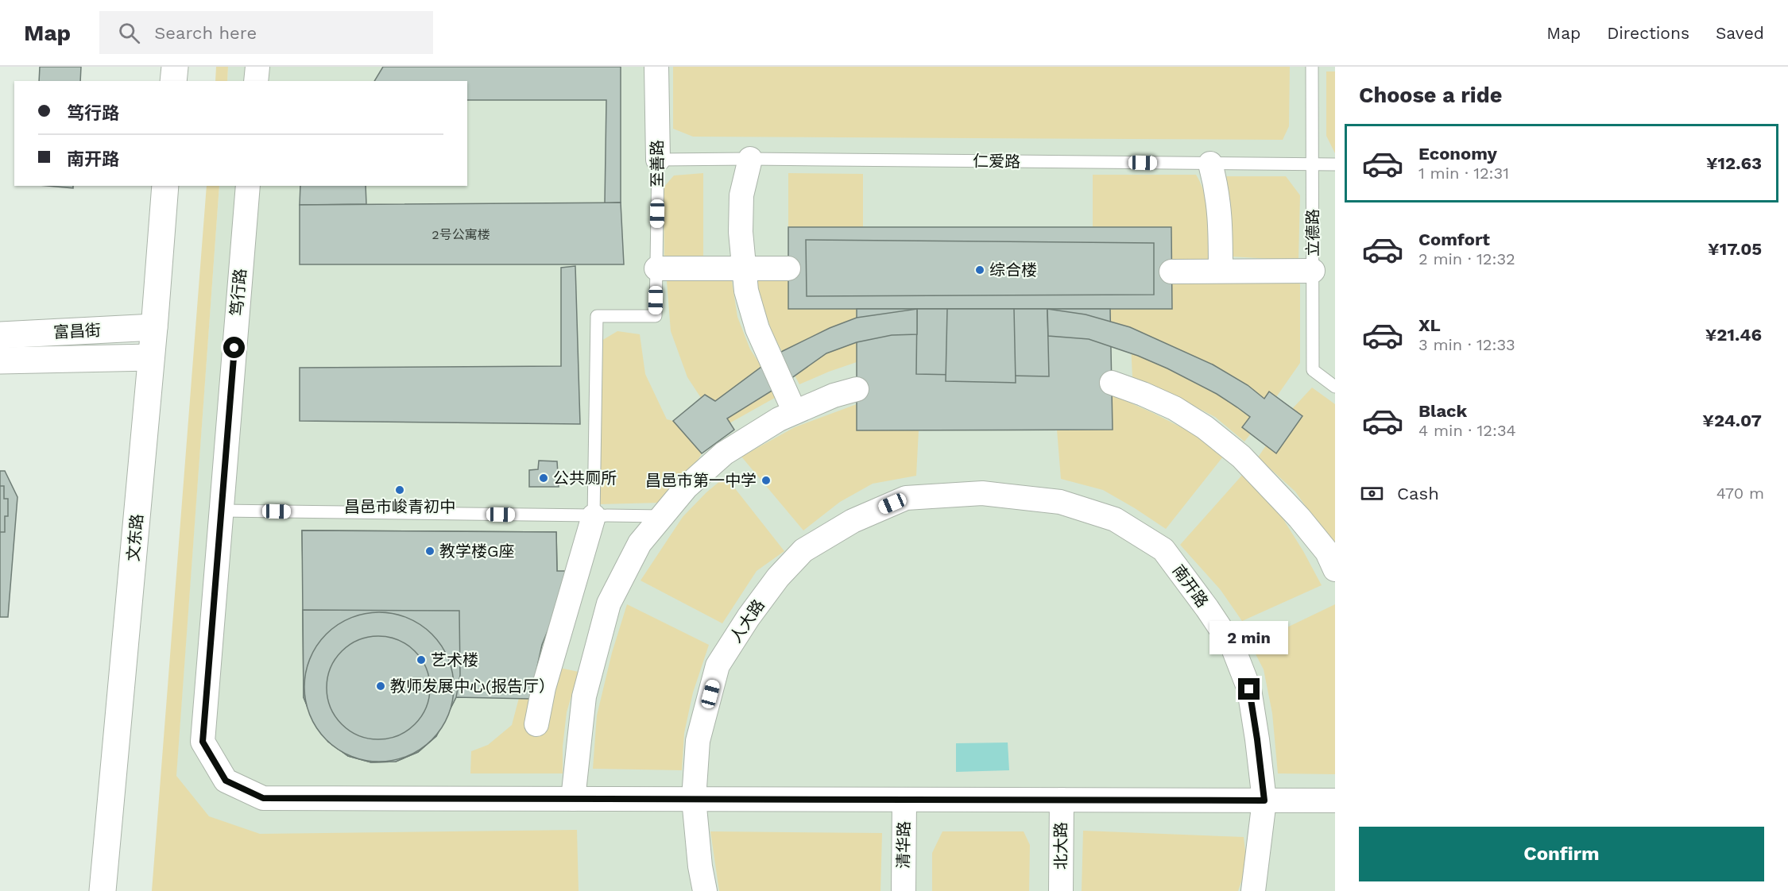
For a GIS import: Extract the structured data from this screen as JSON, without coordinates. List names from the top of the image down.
{
  "streets": {
    "street": [
      "至善路",
      "笃行路",
      "富昌街",
      "文东路",
      "南开路",
      "人大路",
      "清华路",
      "北大路"
    ],
    "lane": ["仁爱路", "立德路"]
  },
  "crossings": [
    ["仁爱路", "至善路"],
    ["仁爱路", "立德路"],
    ["富昌街", "文东路"],
    ["南开路", "人大路"]
  ],
  "places": [
    "综合楼",
    "公共厕所",
    "昌邑市第一中学",
    "昌邑市峻青初中",
    "教学楼G座",
    "艺术楼",
    "教师发展中心(报告厅）"
  ],
  "house_numbers": ["2号公寓楼"],
  "page": {
    "header": "Map",
    "search": "Search here",
    "nav": ["Map", "Directions", "Saved"],
    "heading": "Choose a ride",
    "banner": ["笃行路", "南开路"],
    "list": [
      {
        "name": "Economy",
        "note": "1 min · 12:31",
        "value": "¥12.63"
      },
      {
        "name": "Comfort",
        "note": "2 min · 12:32",
        "value": "¥17.05"
      },
      {
        "name": "XL",
        "note": "3 min · 12:33",
        "value": "¥21.46"
      },
      {
        "name": "Black",
        "note": "4 min · 12:34",
        "value": "¥24.07"
      }
    ],
    "pay": ["Cash", "470 m"],
    "bubble": "2 min",
    "buttons": "Confirm"
  }
}
